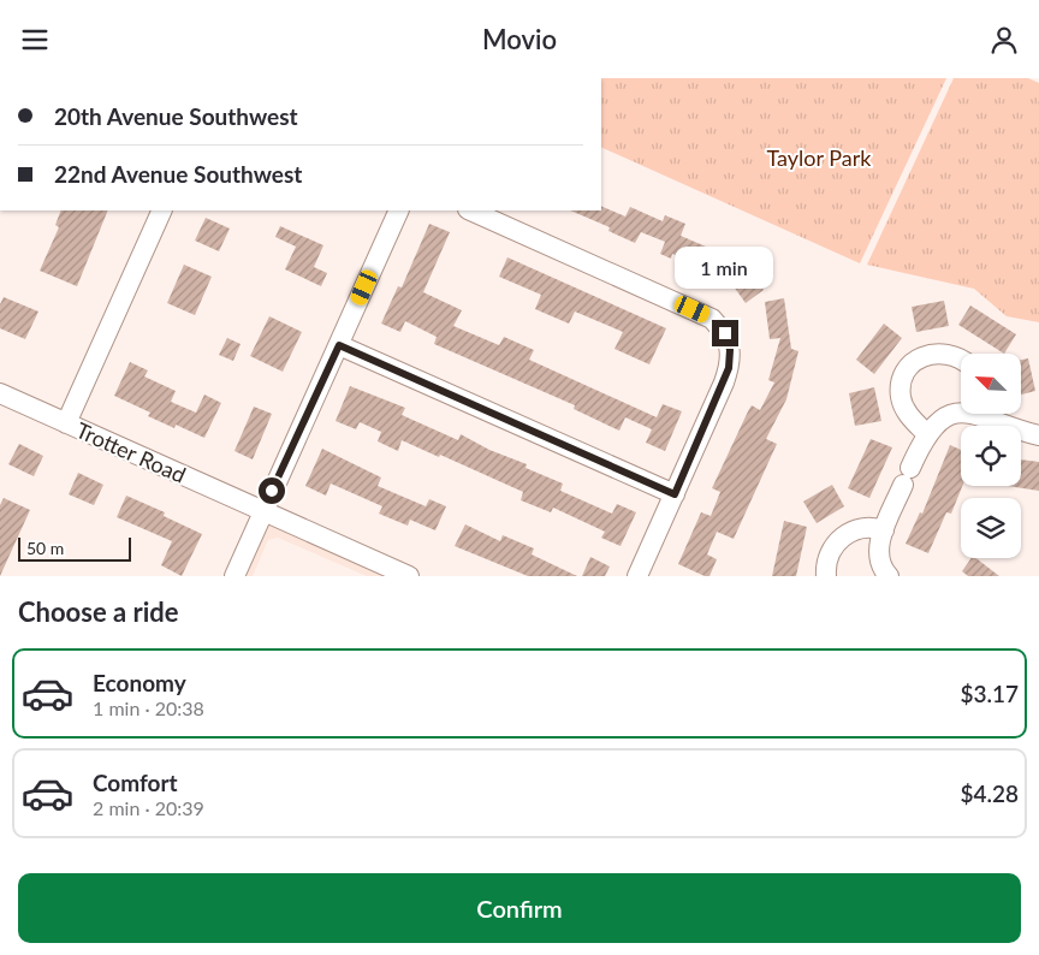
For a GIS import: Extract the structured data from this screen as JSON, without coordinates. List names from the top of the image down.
{
  "streets": {
    "street": ["Trotter Road"]
  },
  "parks": ["Taylor Park"],
  "scale_bar": "50 m",
  "north": "top left",
  "page": {
    "header": "Movio",
    "banner": ["20th Avenue Southwest", "22nd Avenue Southwest"],
    "bubble": "1 min",
    "scale": "50 m",
    "heading": "Choose a ride",
    "list": [
      {
        "name": "Economy",
        "note": "1 min · 20:38",
        "value": "$3.17"
      },
      {
        "name": "Comfort",
        "note": "2 min · 20:39",
        "value": "$4.28"
      }
    ],
    "buttons": "Confirm"
  }
}
